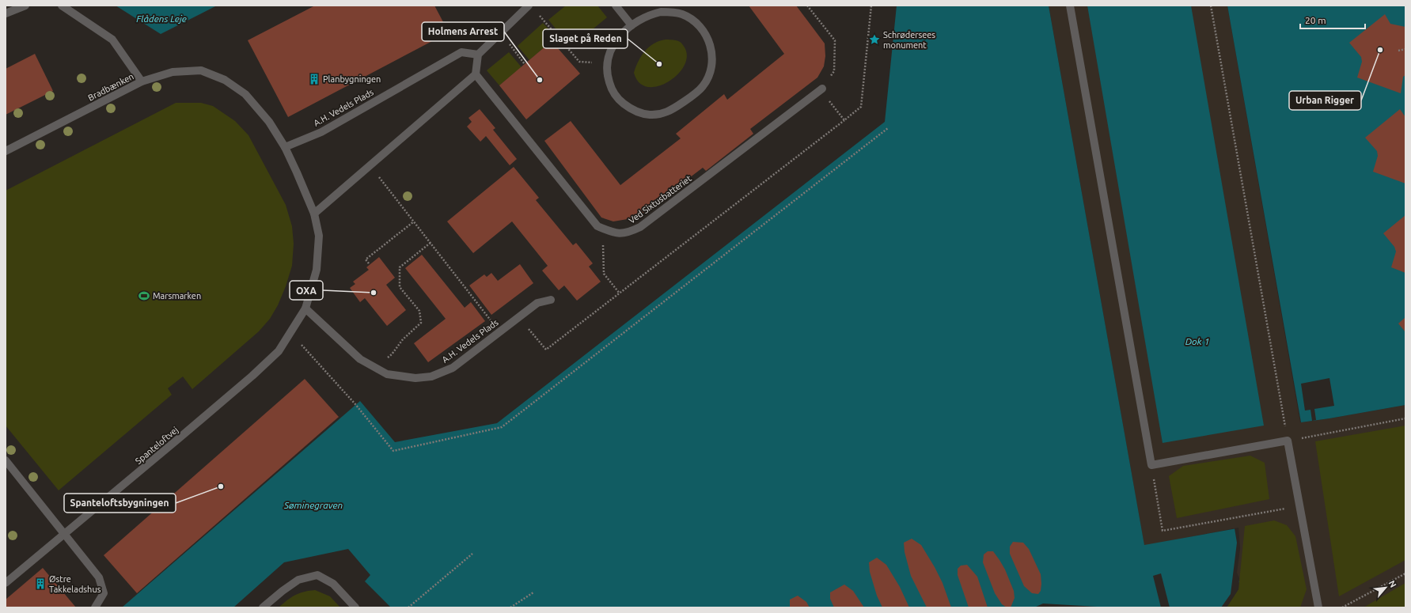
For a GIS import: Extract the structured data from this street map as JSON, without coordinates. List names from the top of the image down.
{
  "streets": {
    "street": [
      "Bradbænken",
      "A.H. Vedels Plads",
      "Ved Sixtusbatteriet",
      "Spanteloftvej"
    ]
  },
  "crossings": [
    ["A.H. Vedels Plads", "Spanteloftvej"]
  ],
  "water": ["Flådens Leje", "Dok 1", "Søminegraven"],
  "places": {
    "place": ["Schrødersees monument"],
    "other": [
      "Urban Rigger",
      "Slaget på Reden",
      "Holmens Arrest",
      "OXA",
      "Spanteloftsbygningen"
    ],
    "building": ["Planbygningen", "Østre Takkeladshus"],
    "sports": ["Marsmarken"]
  },
  "scale_bar": "20 m",
  "north": "top right"
}
